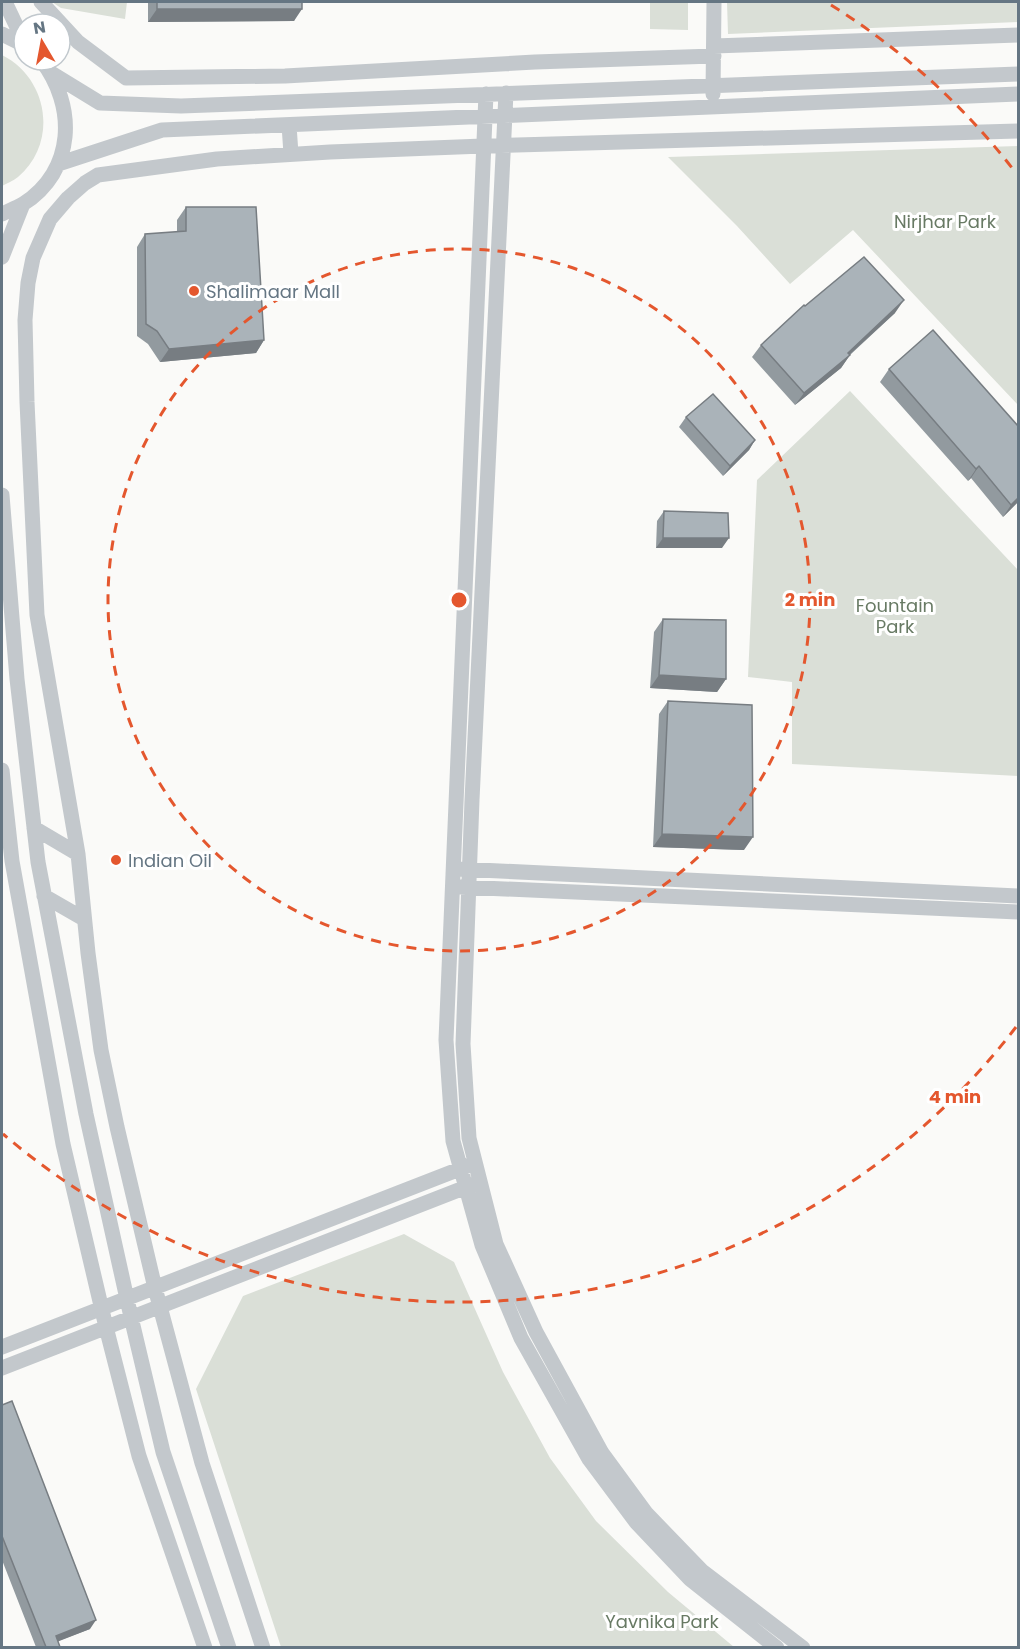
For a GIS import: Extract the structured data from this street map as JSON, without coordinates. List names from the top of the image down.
{
  "parks": ["Nirjhar Park", "Fountain Park", "Yavnika Park"],
  "places": ["Shalimaar Mall", "Indian Oil"],
  "north": "top",
  "rings": ["2 min", "4 min"]
}
